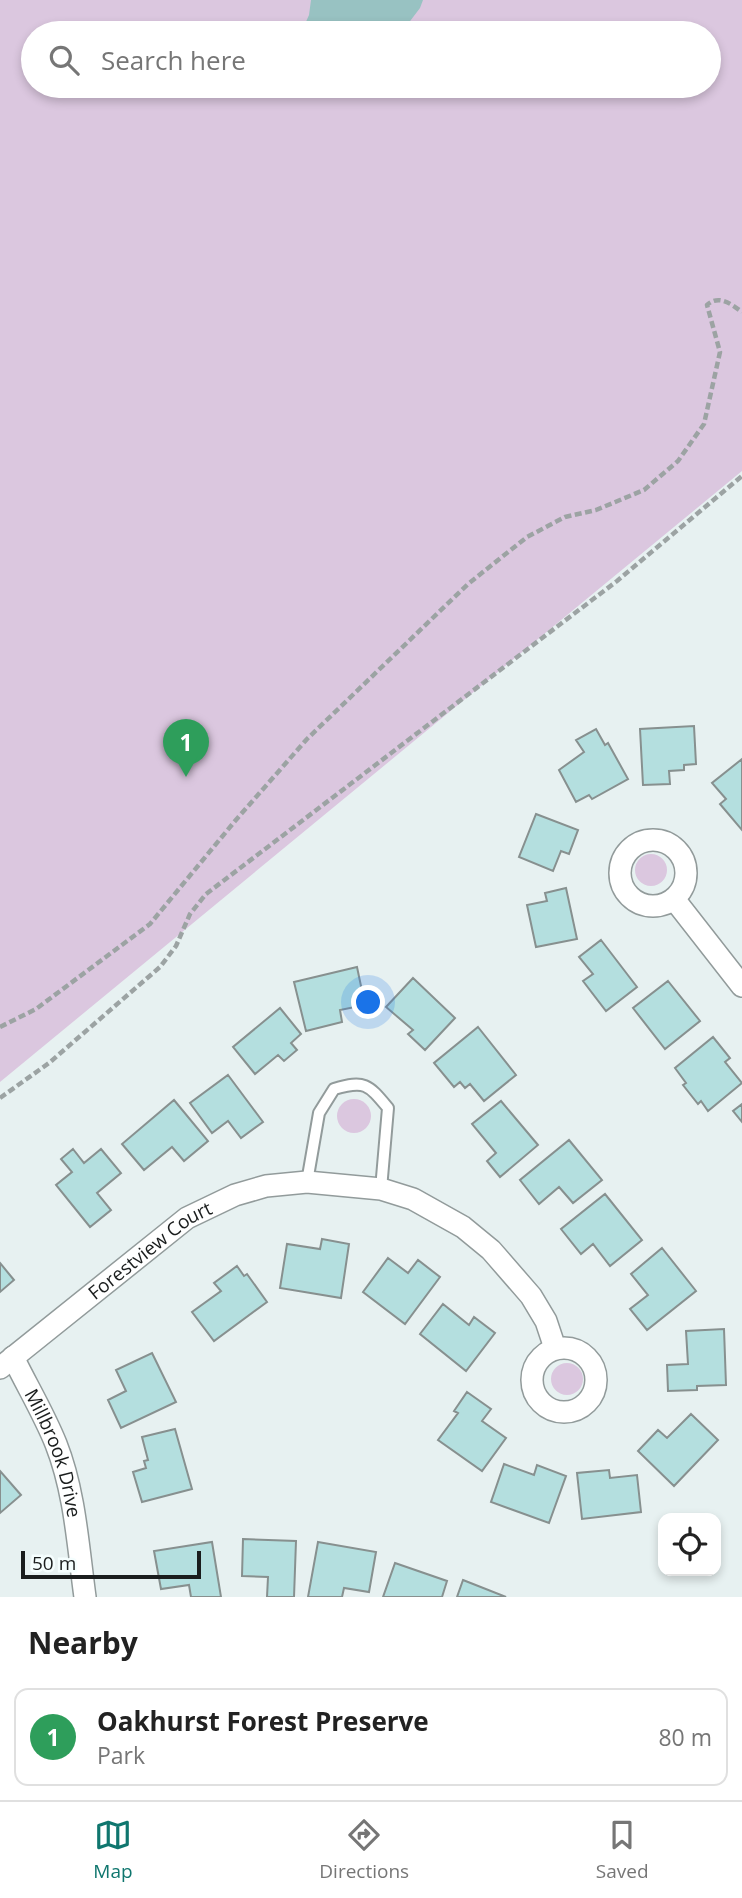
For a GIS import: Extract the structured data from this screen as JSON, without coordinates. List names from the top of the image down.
{
  "streets": {
    "street": ["Forestview Court", "Millbrook Drive"]
  },
  "crossings": [
    ["Forestview Court", "Millbrook Drive"]
  ],
  "scale_bar": "50 m",
  "page": {
    "search": "Search here",
    "pins": "1",
    "scale": "50 m",
    "heading": "Nearby",
    "list": [
      {
        "mark": "1",
        "name": "Oakhurst Forest Preserve",
        "note": "Park",
        "value": "80 m"
      }
    ],
    "nav": ["Map", "Directions", "Saved"]
  }
}
